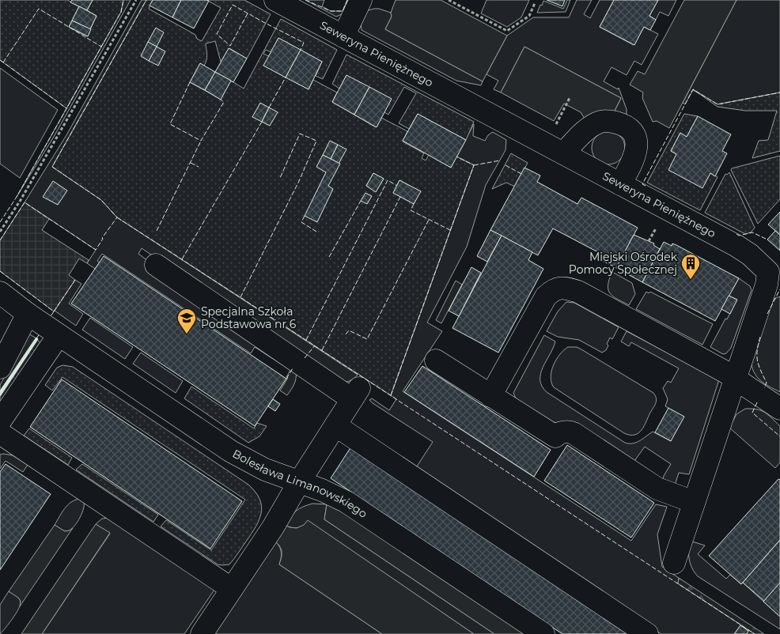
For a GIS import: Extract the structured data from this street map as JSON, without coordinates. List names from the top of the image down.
{
  "streets": {
    "street": ["Seweryna Pieniężnego", "Bolesława Limanowskiego"]
  },
  "places": {
    "building": ["Miejski Ośrodek Pomocy Społecznej"],
    "school or university": ["Specjalna Szkoła Podstawowa nr 6"]
  }
}
